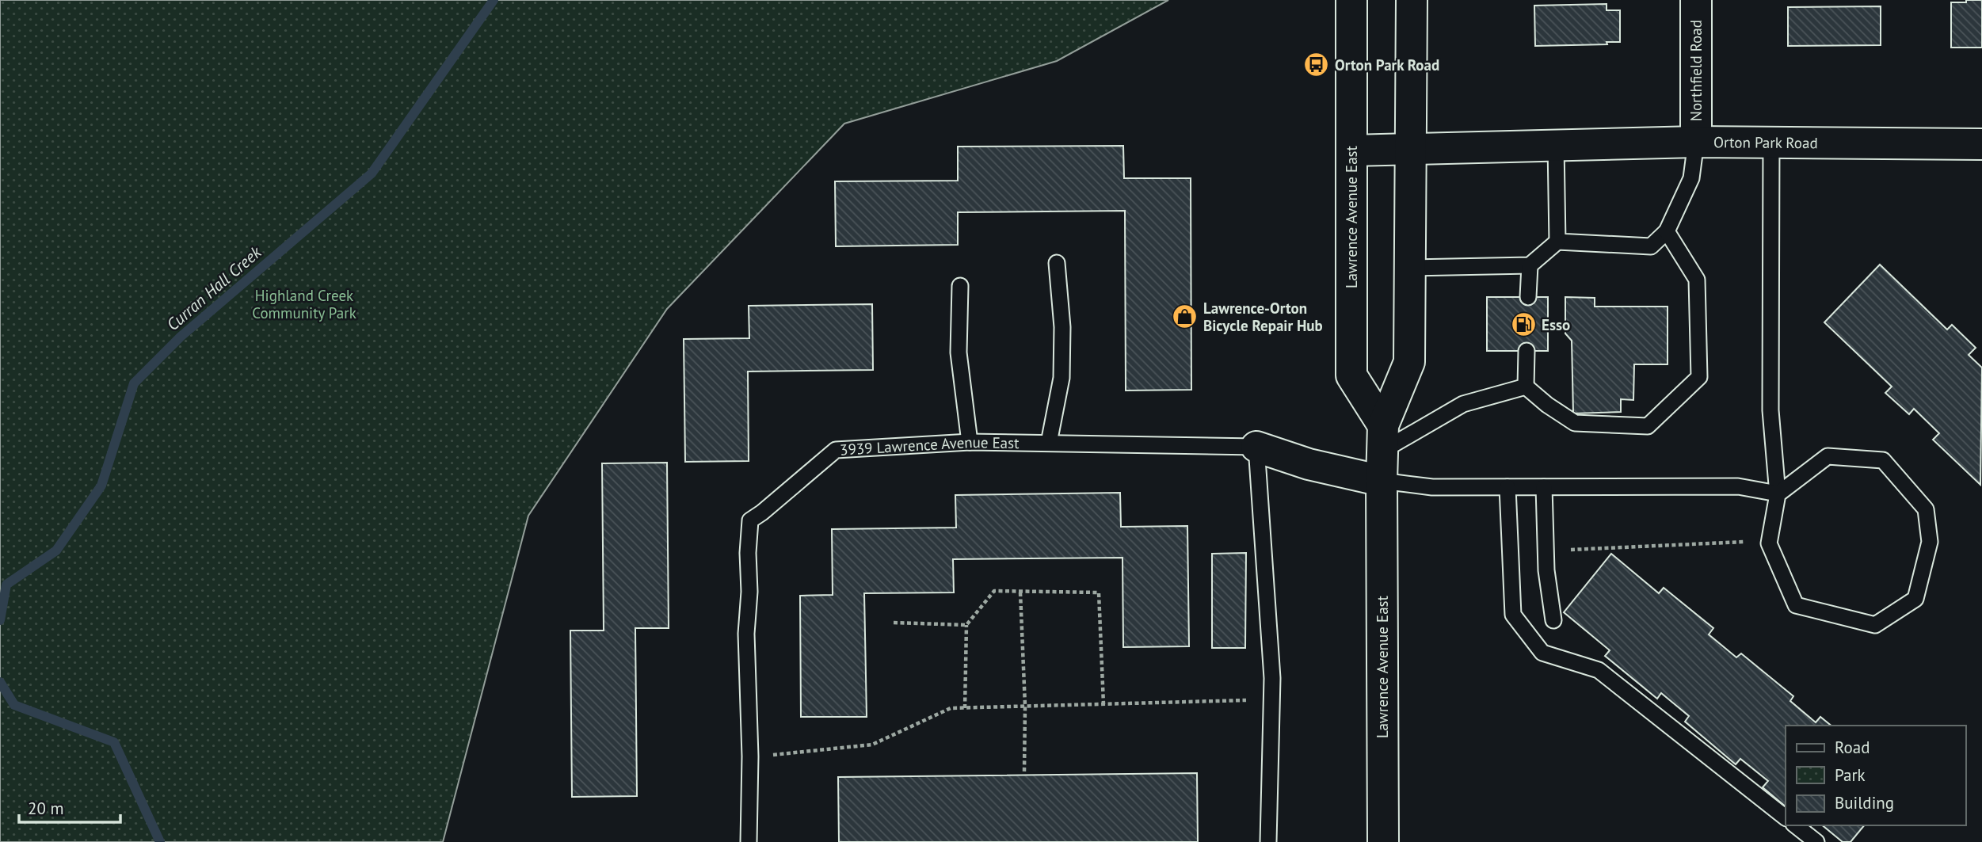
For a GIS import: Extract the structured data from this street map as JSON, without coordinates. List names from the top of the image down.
{
  "streets": {
    "main road": [
      "Northfield Road",
      "Orton Park Road",
      "Lawrence Avenue East",
      "3939 Lawrence Avenue East"
    ]
  },
  "crossings": [
    ["Northfield Road", "Orton Park Road"],
    ["Orton Park Road", "Lawrence Avenue East"],
    ["Lawrence Avenue East", "3939 Lawrence Avenue East"]
  ],
  "water": ["Curran Hall Creek"],
  "parks": ["Highland Creek Community Park"],
  "places": {
    "bus stop": ["Orton Park Road"],
    "shop": ["Lawrence-Orton Bicycle Repair Hub"],
    "fuel station": ["Esso"]
  },
  "legend": ["Road", "Park", "Building"],
  "scale_bar": "20 m"
}
